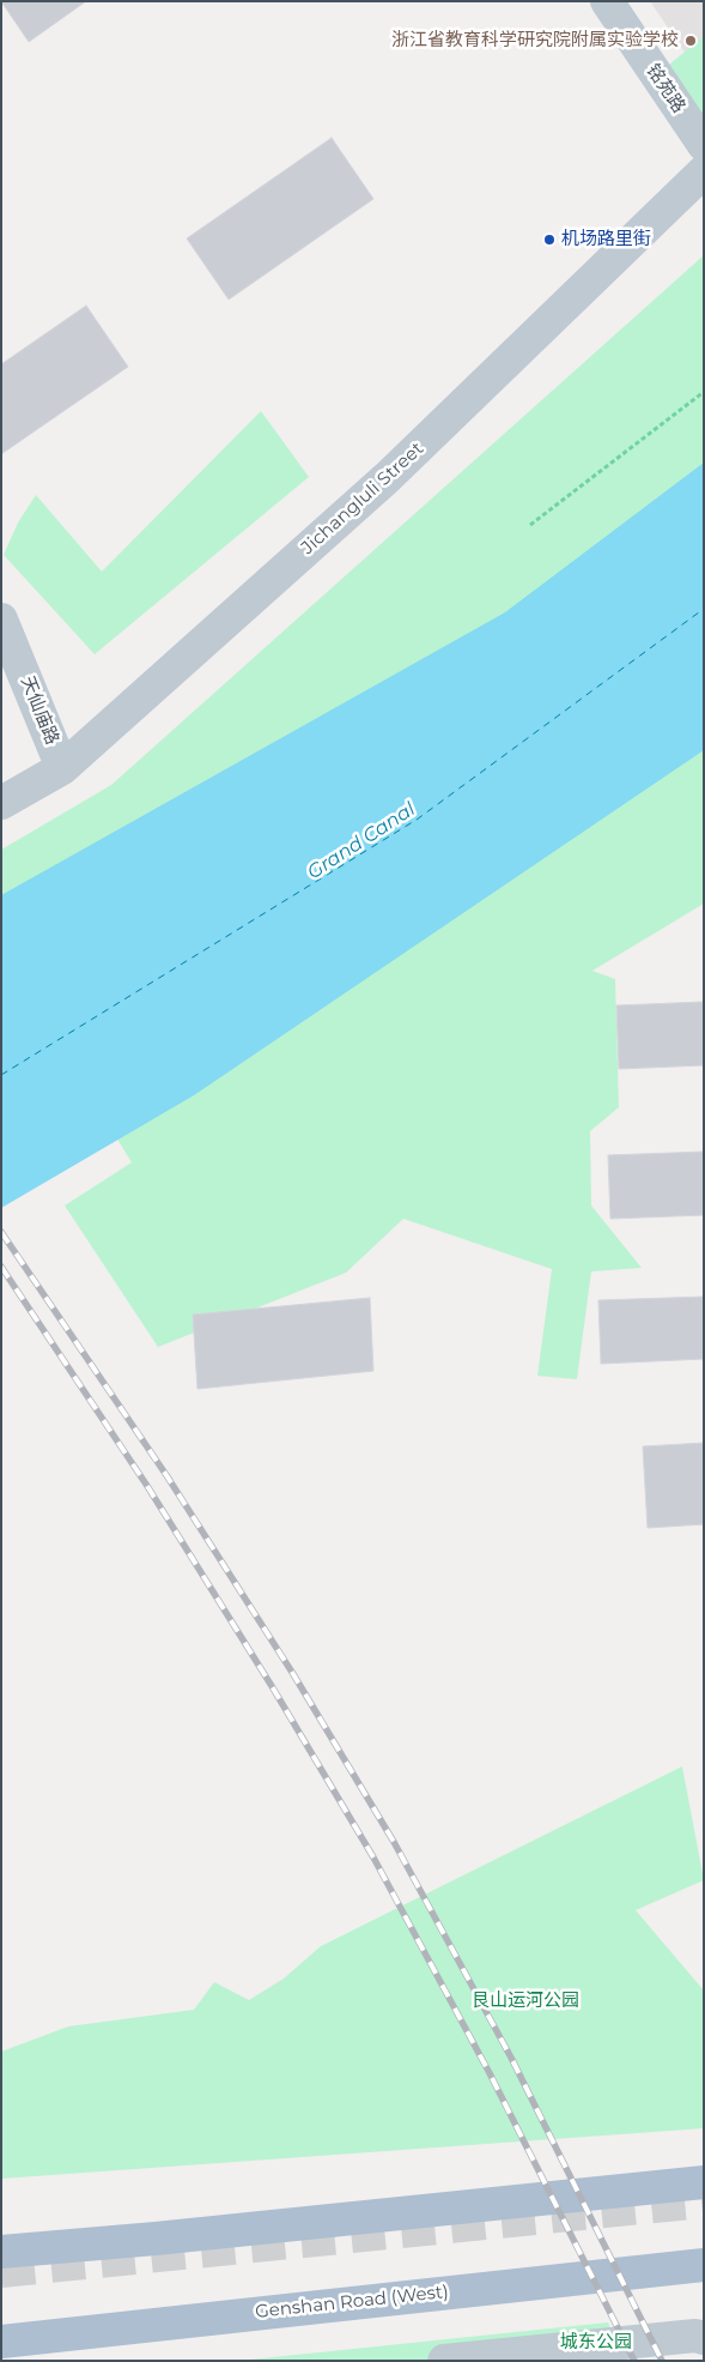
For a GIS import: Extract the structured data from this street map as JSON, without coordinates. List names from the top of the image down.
{
  "streets": {
    "main road": ["Genshan Road (West)"],
    "street": ["铭苑路", "Jichangluli Street", "天仙庙路"]
  },
  "crossings": [
    ["Jichangluli Street", "天仙庙路"]
  ],
  "water": ["Grand Canal"],
  "parks": ["艮山运河公园", "城东公园"],
  "places": ["浙江省教育科学研究院附属实验学校", "机场路里街"]
}
